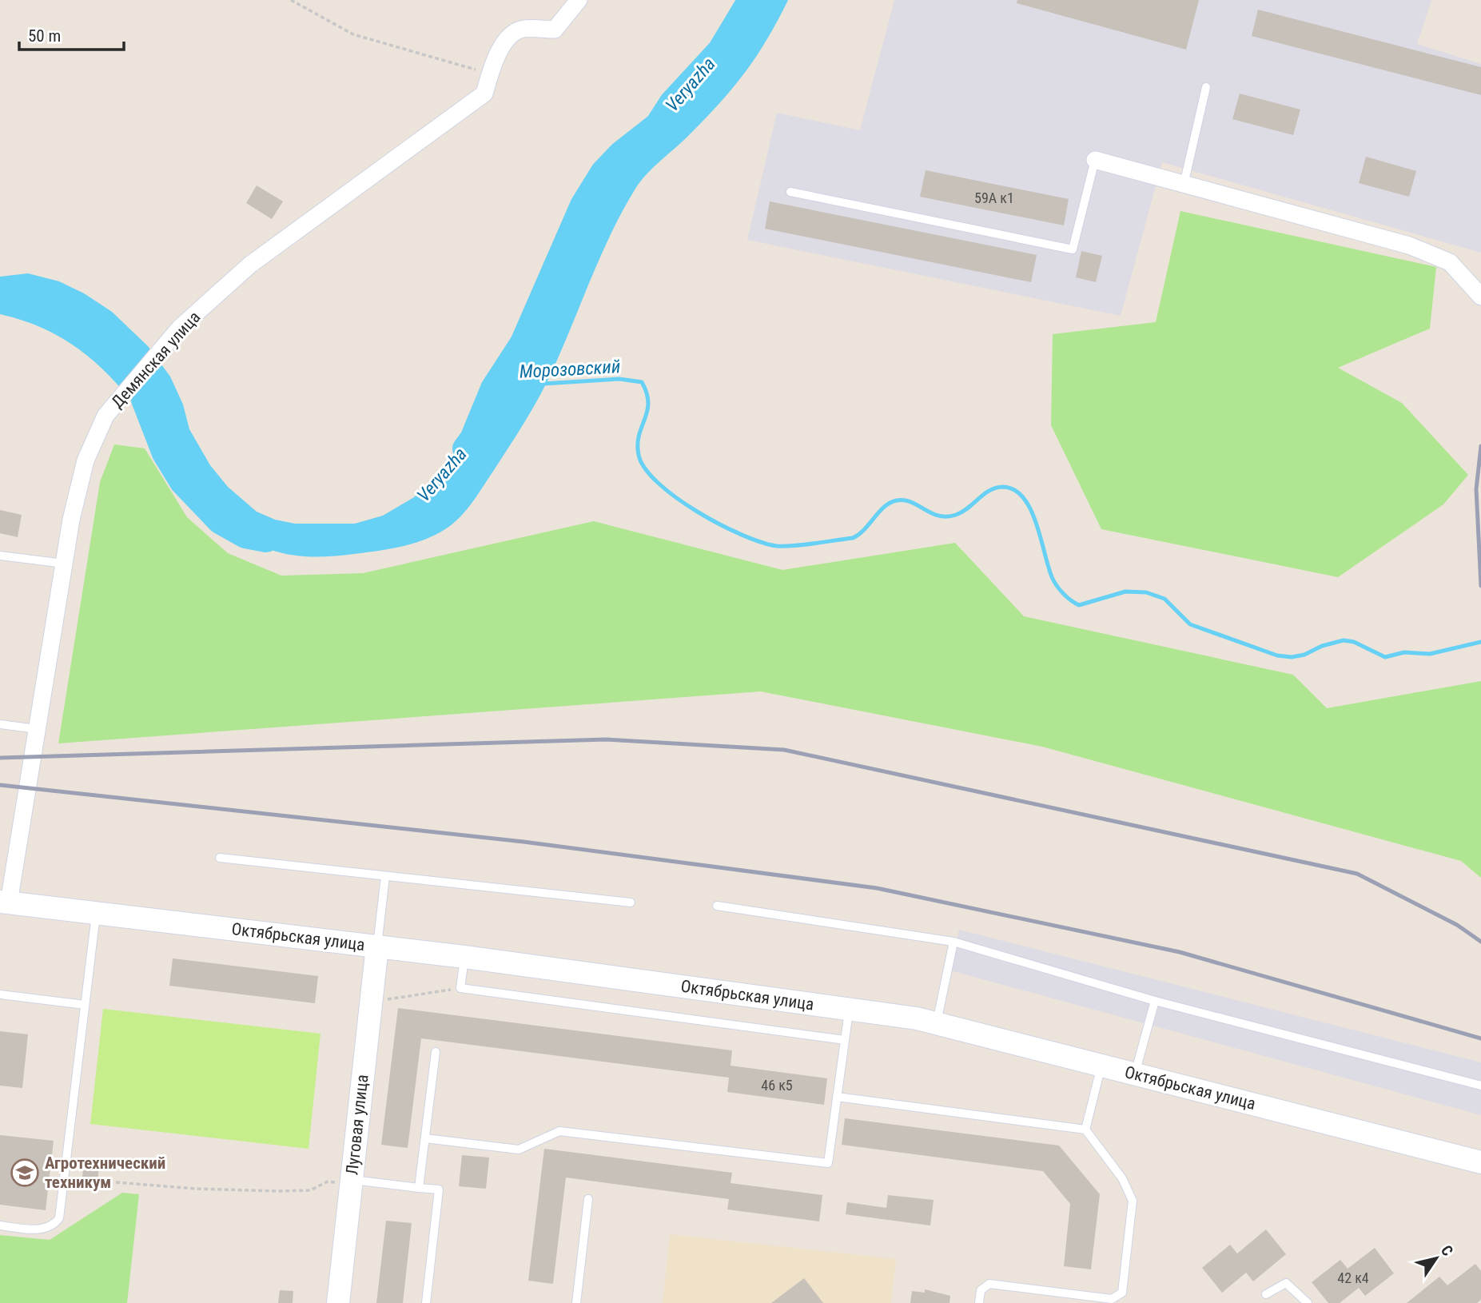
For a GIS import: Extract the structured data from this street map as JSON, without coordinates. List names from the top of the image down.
{
  "streets": {
    "main road": ["Октябрьская улица", "Луговая улица"],
    "street": ["Демянская улица"]
  },
  "crossings": [
    ["Демянская улица", "Октябрьская улица"],
    ["Октябрьская улица", "Луговая улица"]
  ],
  "water": ["Veryazha", "Морозовский"],
  "places": {
    "school or university": ["Агротехнический техникум"]
  },
  "house_numbers": ["59А к1", "46 к5", "42 к4"],
  "scale_bar": "50 m",
  "north": "top right"
}
